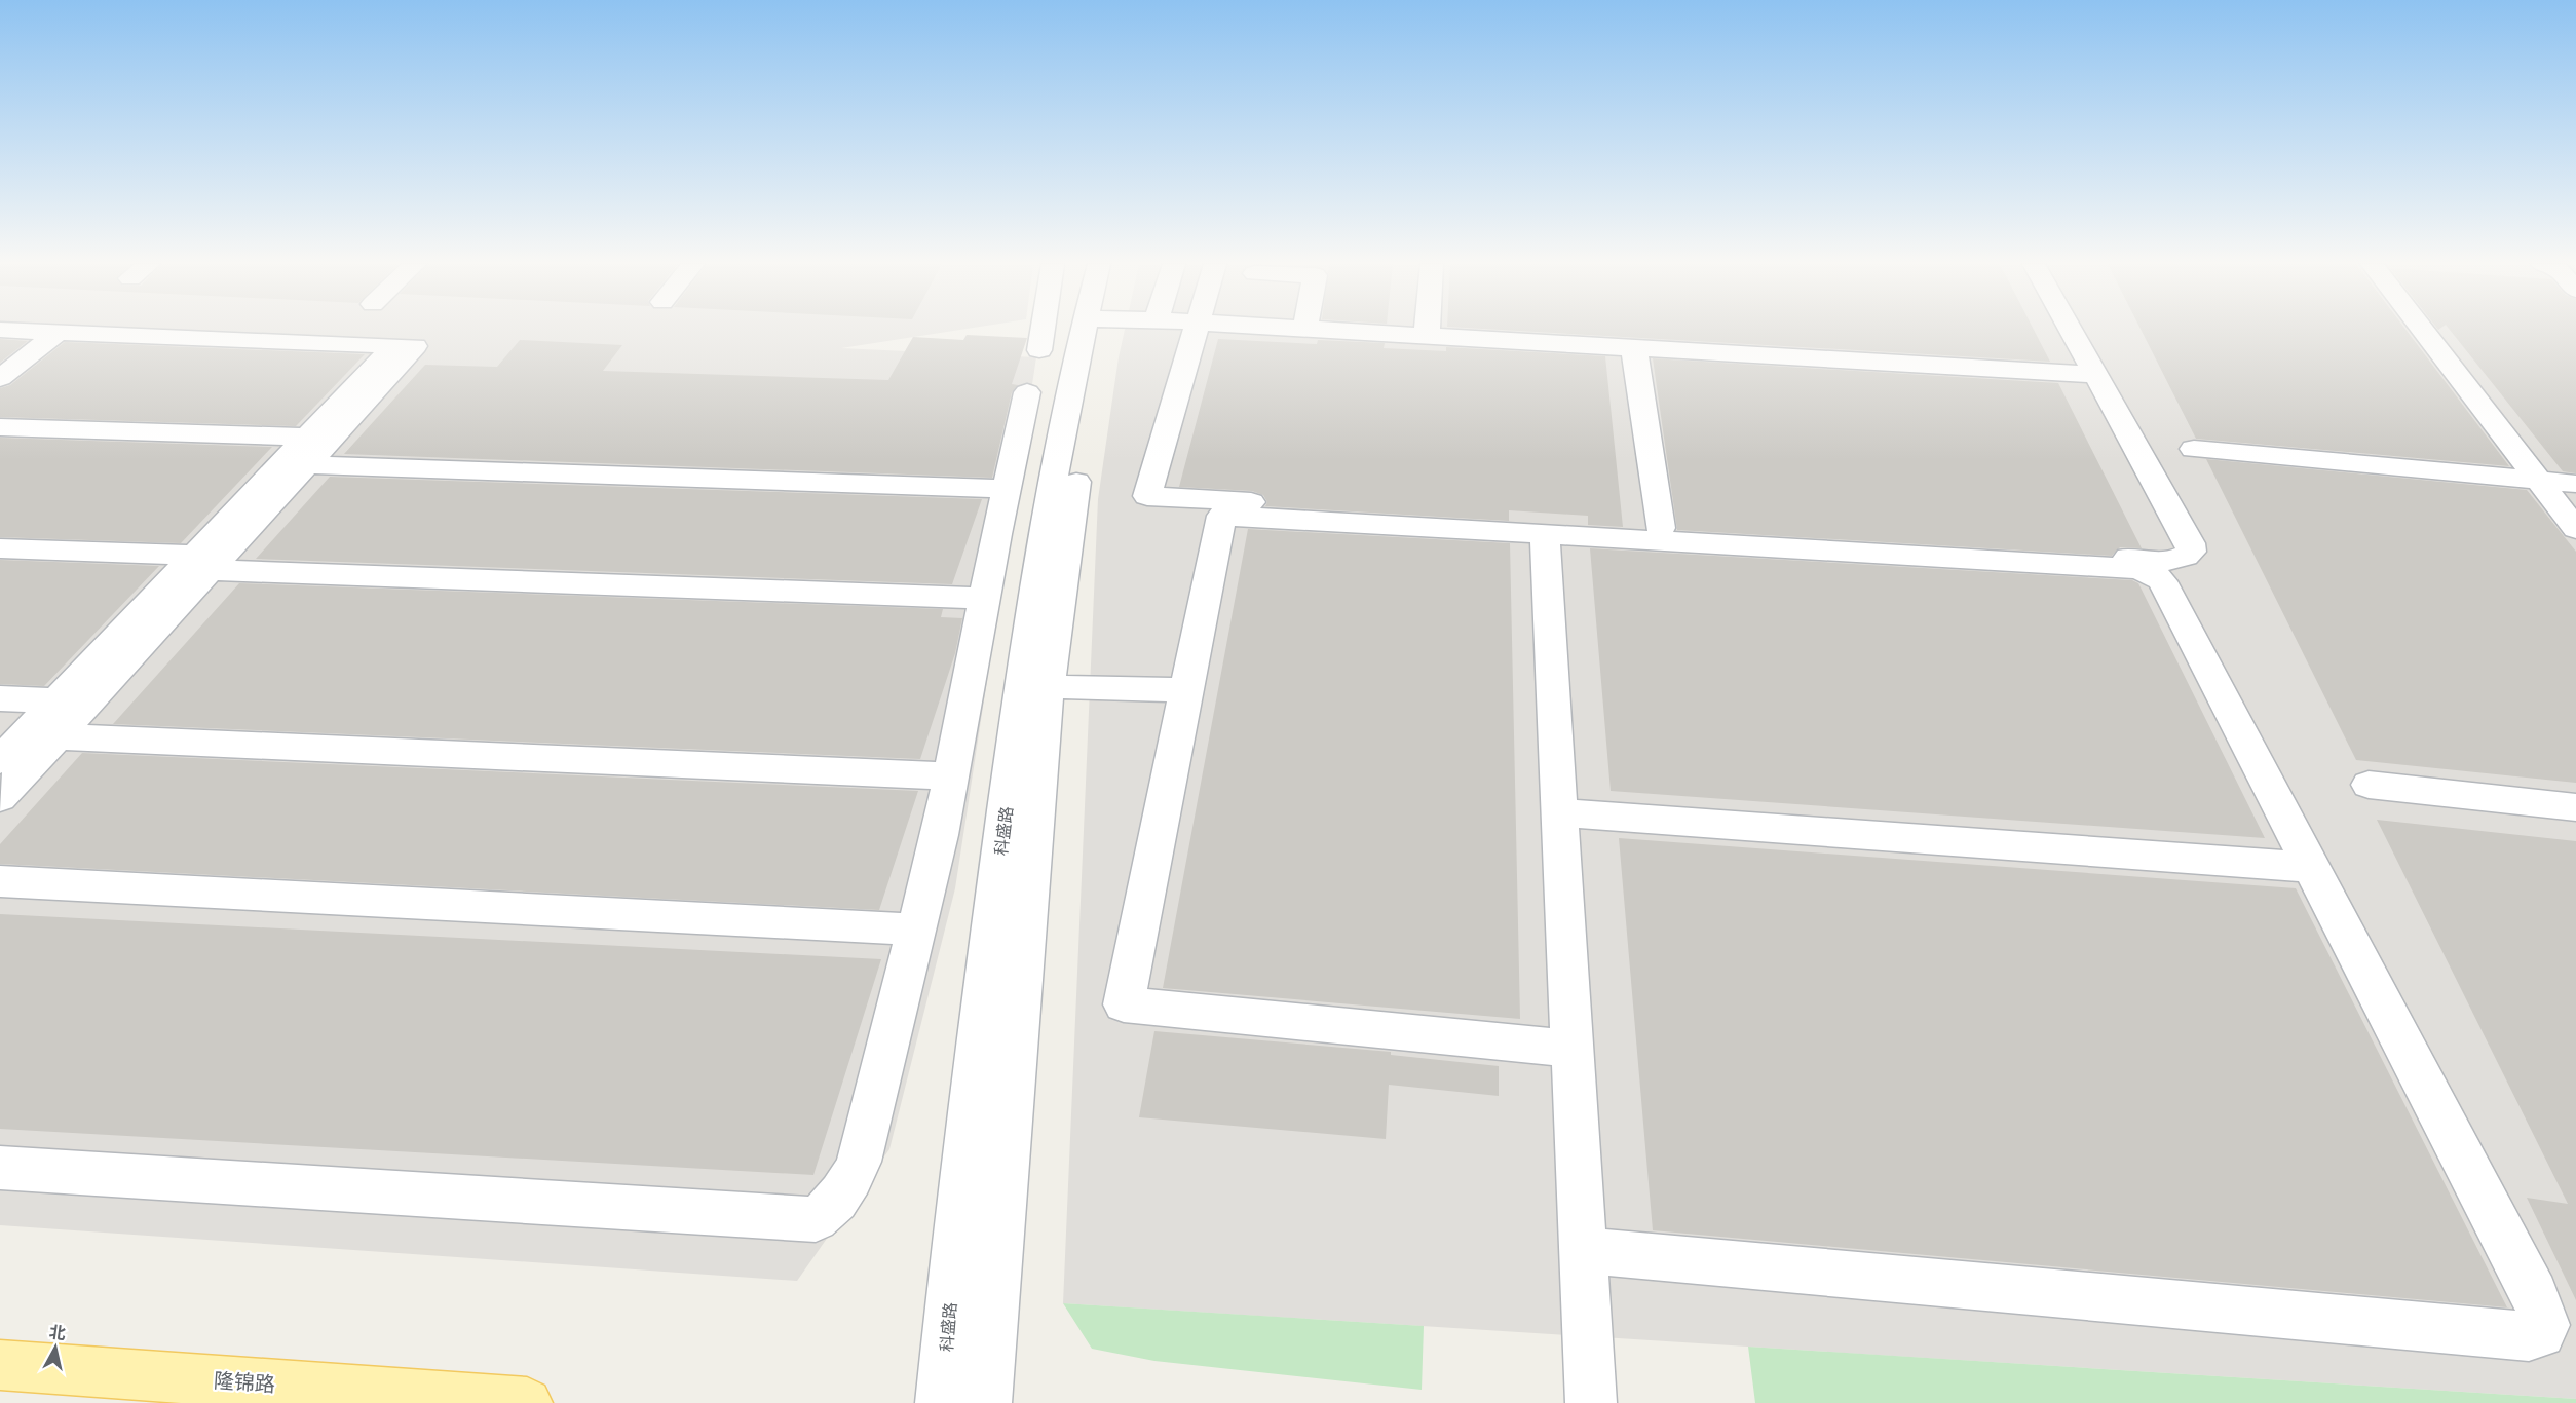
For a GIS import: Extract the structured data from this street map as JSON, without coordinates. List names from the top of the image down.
{
  "streets": {
    "main road": ["隆锦路"],
    "street": ["科盛路"]
  },
  "north": "top"
}
